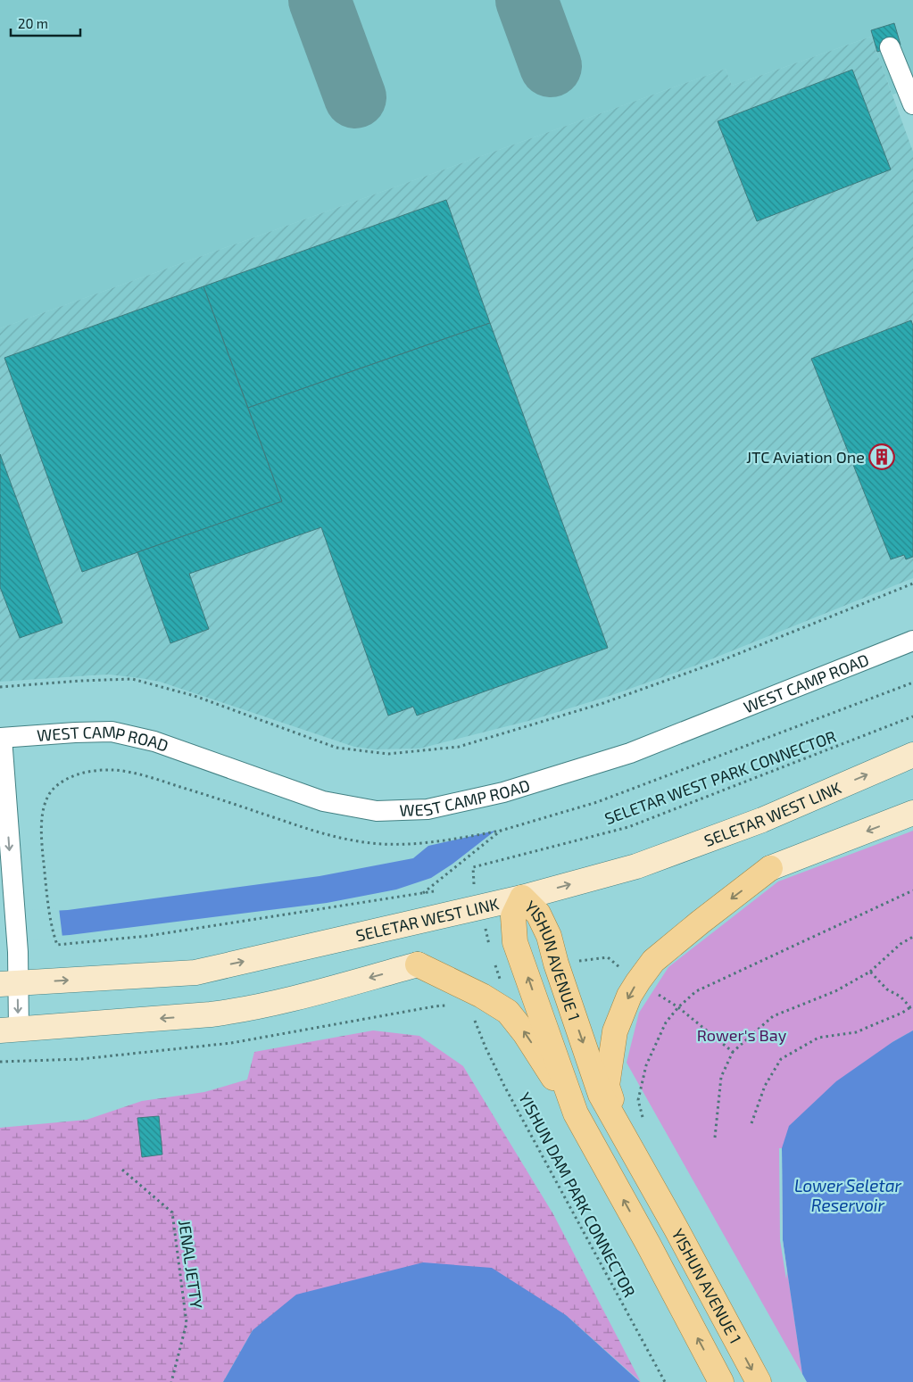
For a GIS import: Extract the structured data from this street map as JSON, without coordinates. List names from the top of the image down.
{
  "streets": {
    "main road": ["SELETAR WEST LINK", "YISHUN AVENUE 1"],
    "street": ["WEST CAMP ROAD"],
    "path": ["SELETAR WEST PARK CONNECTOR", "YISHUN DAM PARK CONNECTOR", "JENAL JETTY"]
  },
  "crossings": [
    ["WEST CAMP ROAD", "SELETAR WEST LINK"],
    ["SELETAR WEST LINK", "YISHUN AVENUE 1"]
  ],
  "water": ["Lower Seletar Reservoir"],
  "parks": ["Rower's Bay"],
  "places": {
    "building": ["JTC Aviation One"]
  },
  "scale_bar": "20 m"
}
